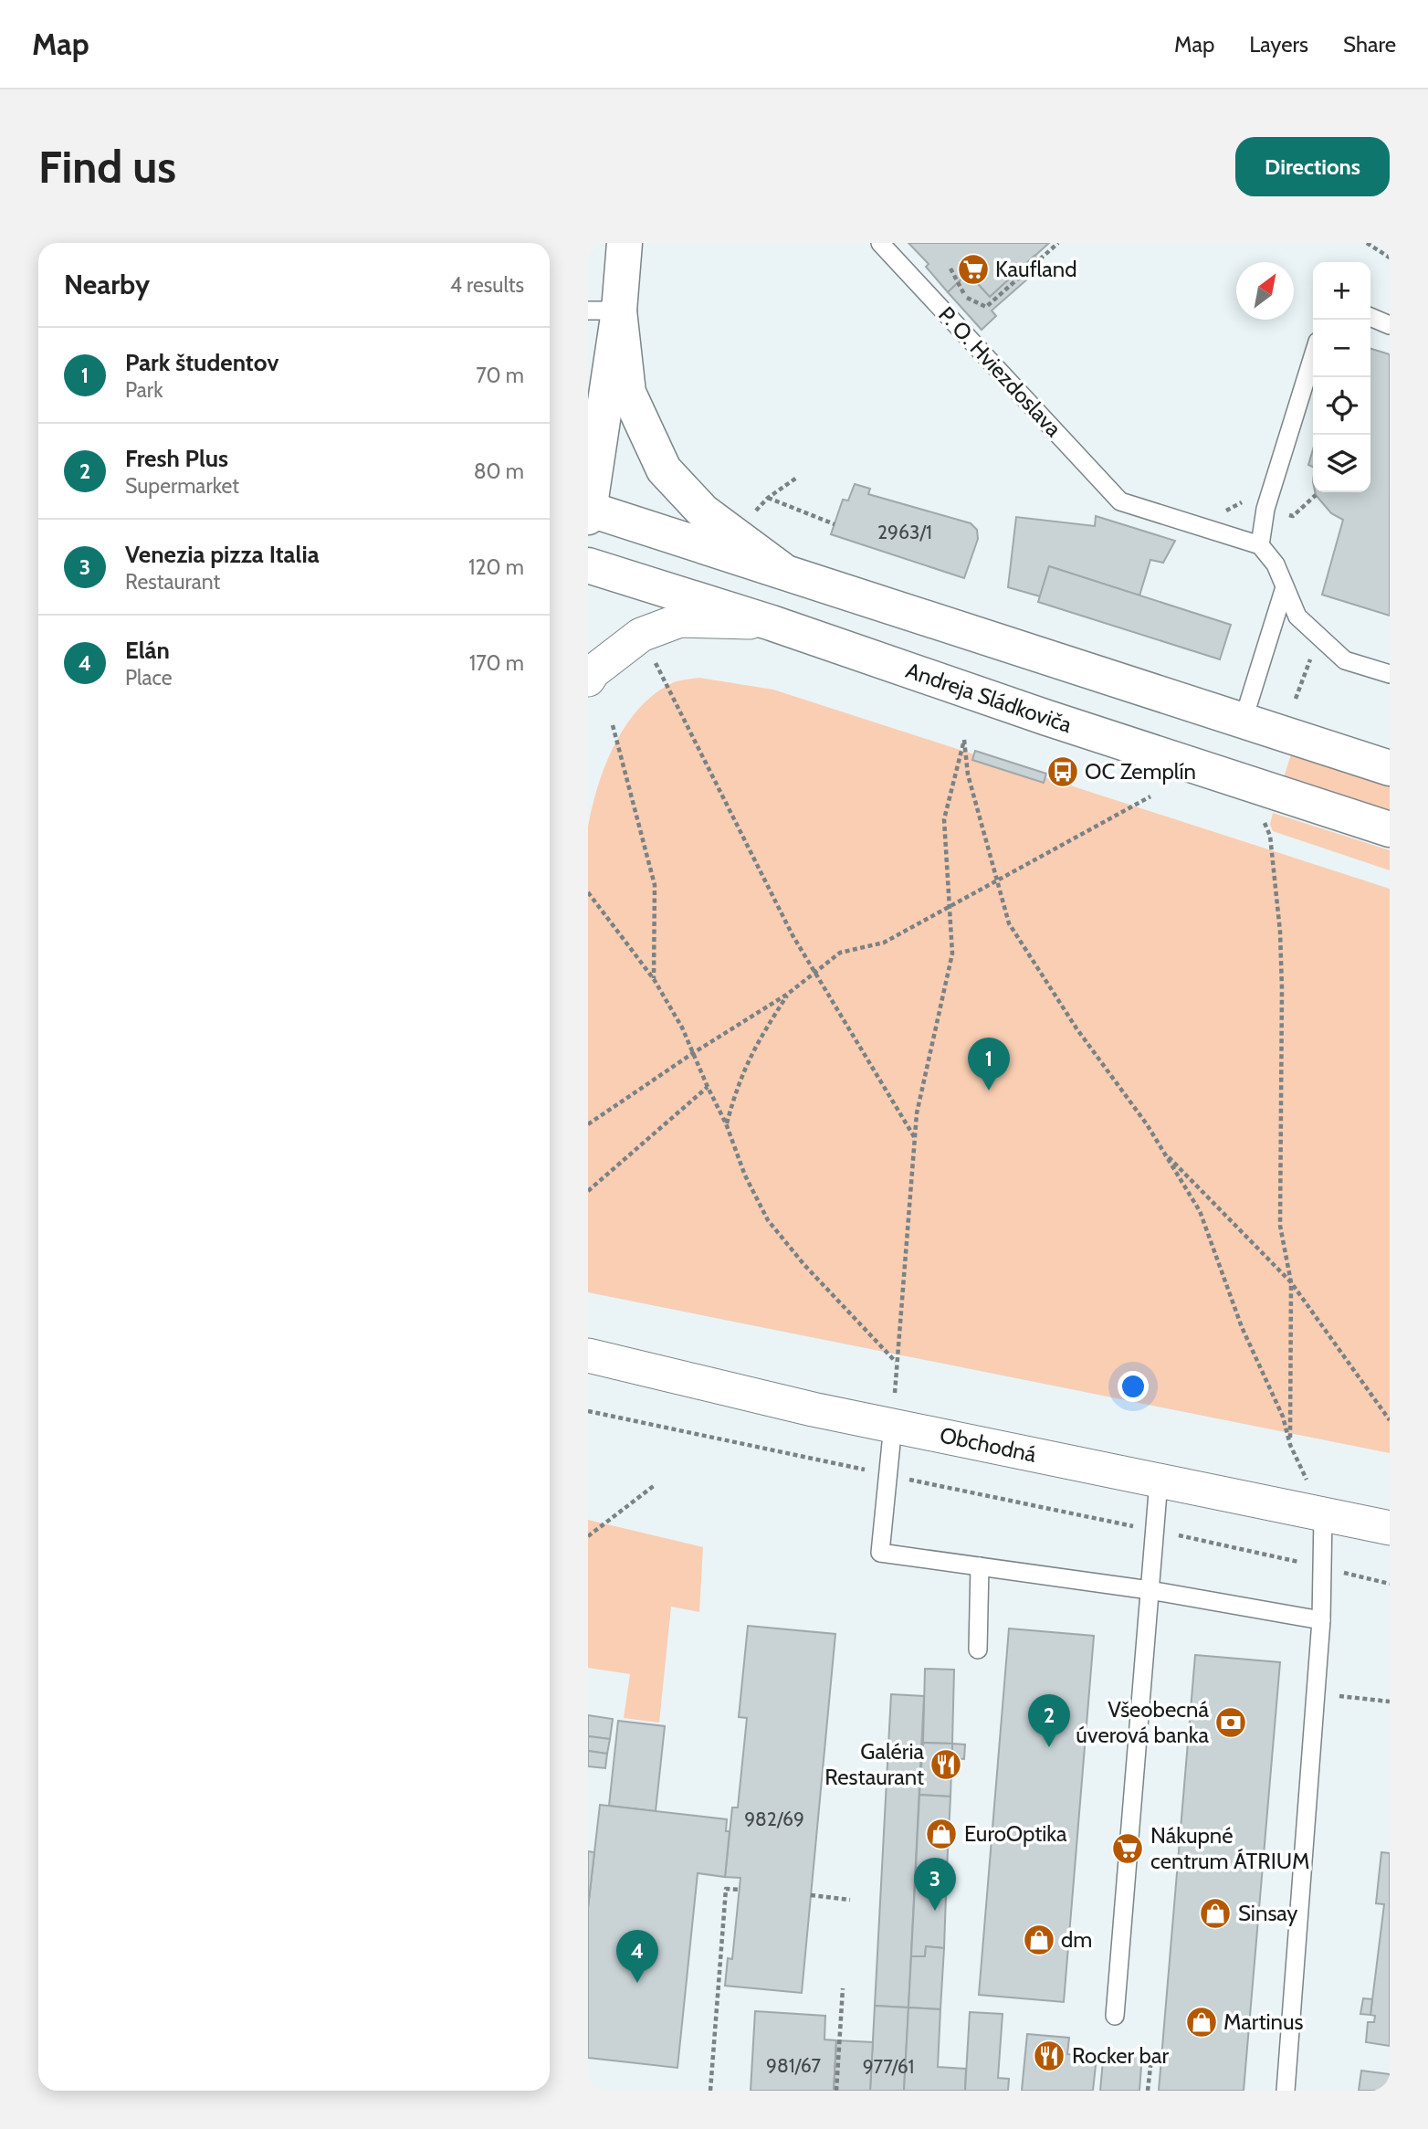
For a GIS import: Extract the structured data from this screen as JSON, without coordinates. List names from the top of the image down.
{
  "streets": {
    "main road": ["Andreja Sládkoviča"],
    "street": ["Obchodná"],
    "lane": ["P. O. Hviezdoslava"]
  },
  "places": {
    "supermarket": ["Kaufland", "Nákupné centrum ÁTRIUM"],
    "bus stop": ["OC Zemplín"],
    "bank": ["Všeobecná úverová banka"],
    "restaurant": ["Galéria Restaurant", "Rocker bar"],
    "shop": [
      "EuroOptika",
      "Sinsay",
      "dm",
      "Martinus"
    ]
  },
  "house_numbers": [
    "2963/1",
    "982/69",
    "981/67",
    "977/61"
  ],
  "north": "top right",
  "page": {
    "header": "Map",
    "nav": ["Map", "Layers", "Share"],
    "buttons": "Directions",
    "title": "Find us",
    "heading": ["Nearby", "4 results"],
    "map_buttons": ["+", "−"],
    "list": [
      {
        "mark": "1",
        "name": "Park študentov",
        "note": "Park",
        "value": "70 m"
      },
      {
        "mark": "2",
        "name": "Fresh Plus",
        "note": "Supermarket",
        "value": "80 m"
      },
      {
        "mark": "3",
        "name": "Venezia pizza Italia",
        "note": "Restaurant",
        "value": "120 m"
      },
      {
        "mark": "4",
        "name": "Elán",
        "note": "Place",
        "value": "170 m"
      }
    ],
    "pins": [
      "1",
      "2",
      "3",
      "4"
    ]
  }
}
